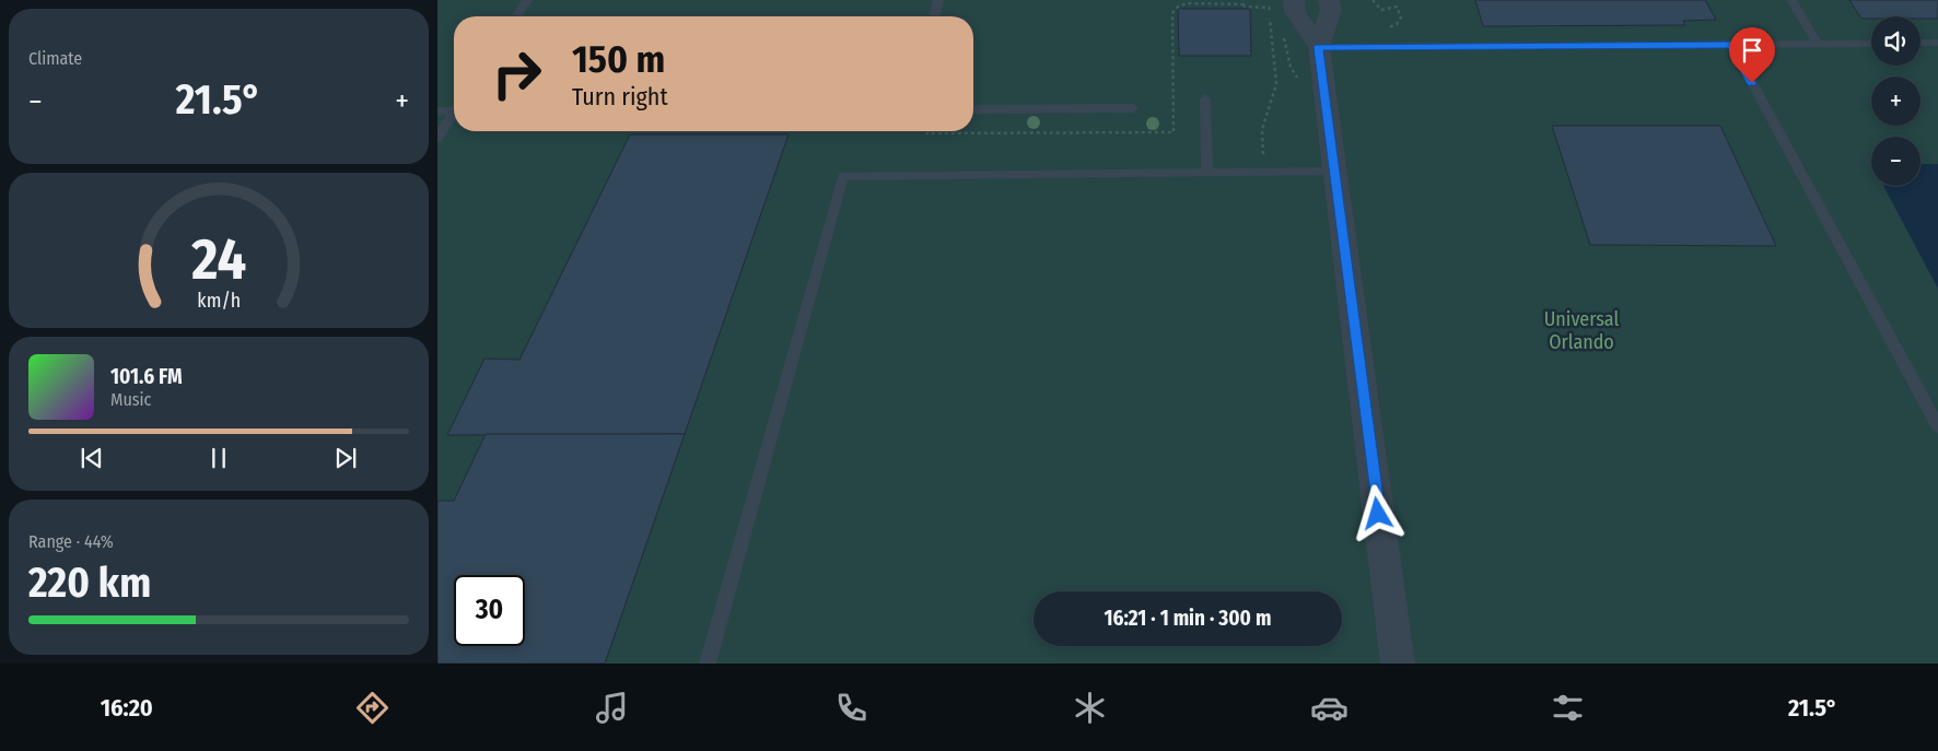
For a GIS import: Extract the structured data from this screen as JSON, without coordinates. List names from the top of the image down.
{
  "parks": ["Universal Orlando"],
  "page": {
    "tile": [
      "Climate",
      ["Range · 44%", "220 km"]
    ],
    "map_buttons": ["+", "−"],
    "turn": ["150 m", "Turn right"],
    "heat": ["−", "21.5°", "+"],
    "song": ["101.6 FM", "Music"],
    "limit": "30",
    "trip": "16:21 · 1 min · 300 m",
    "tabs": ["16:20", "21.5°"],
    "gauge": ["24", "km/h"]
  }
}
